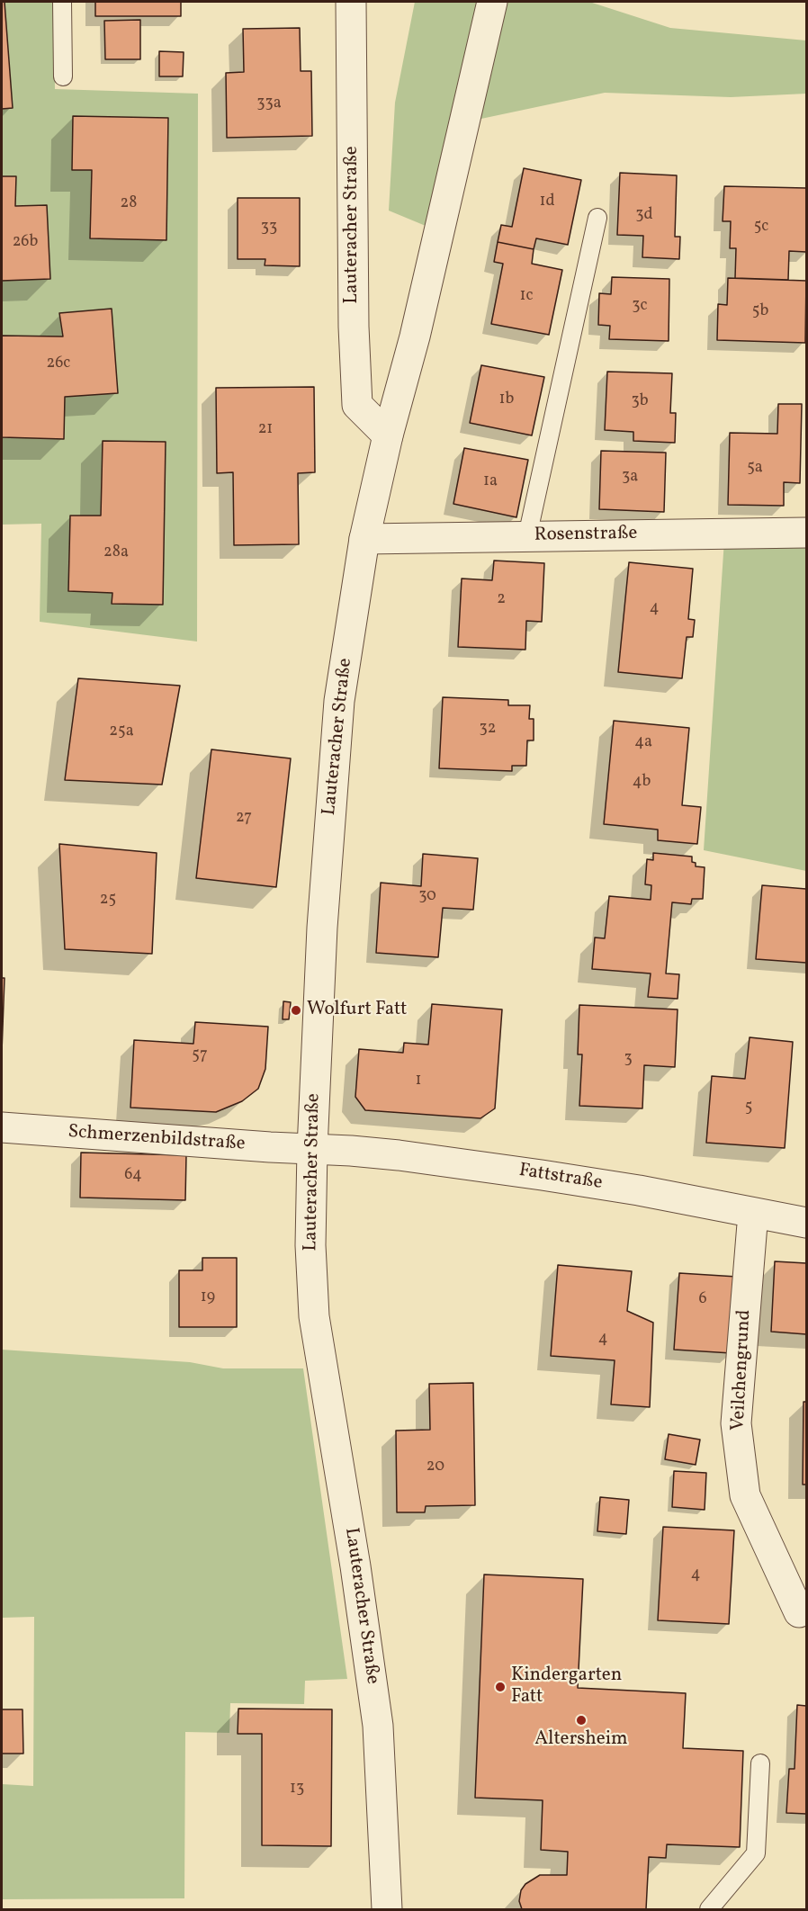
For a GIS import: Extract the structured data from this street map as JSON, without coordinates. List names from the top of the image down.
{
  "streets": {
    "street": [
      "Lauteracher Straße",
      "Rosenstraße",
      "Schmerzenbildstraße",
      "Fattstraße",
      "Veilchengrund"
    ]
  },
  "crossings": [
    ["Lauteracher Straße", "Rosenstraße"],
    ["Lauteracher Straße", "Schmerzenbildstraße"],
    ["Lauteracher Straße", "Fattstraße"],
    ["Schmerzenbildstraße", "Fattstraße"],
    ["Fattstraße", "Veilchengrund"]
  ],
  "places": ["Wolfurt Fatt", "Kindergarten Fatt", "Altersheim"],
  "house_numbers": [
    "33a",
    "1d",
    "28",
    "3d",
    "5c",
    "33",
    "26b",
    "1c",
    "3c",
    "5b",
    "26c",
    "1b",
    "3b",
    "21",
    "5a",
    "3a",
    "1a",
    "28a",
    "2",
    "4",
    "32",
    "25a",
    "4a",
    "4b",
    "27",
    "30",
    "25",
    "57",
    "3",
    "1",
    "5",
    "64",
    "19",
    "6",
    "4",
    "20",
    "4",
    "13"
  ]
}
